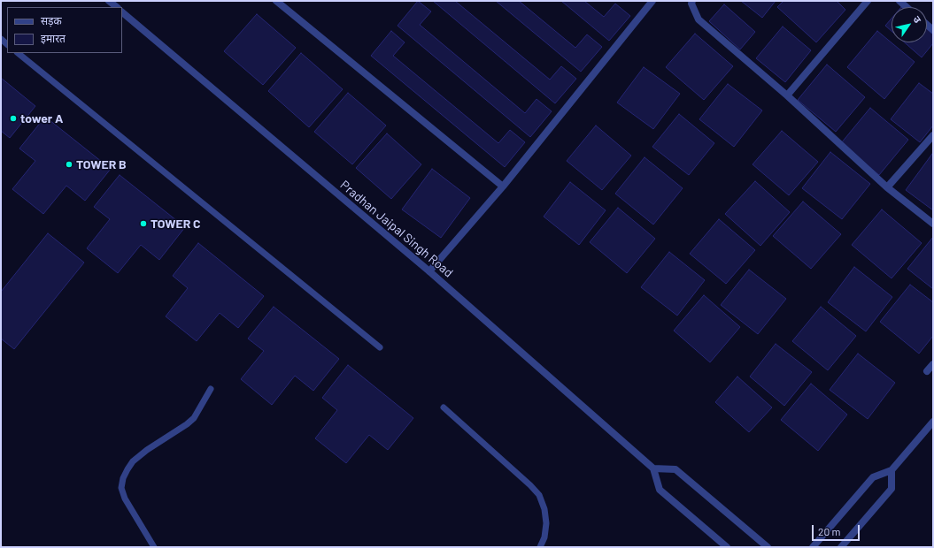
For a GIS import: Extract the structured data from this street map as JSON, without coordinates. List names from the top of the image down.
{
  "streets": {
    "street": ["Pradhan Jaipal Singh Road"]
  },
  "places": ["tower A", "TOWER B", "TOWER C"],
  "legend": ["सड़क", "इमारत"],
  "scale_bar": "20 m",
  "north": "top right"
}
